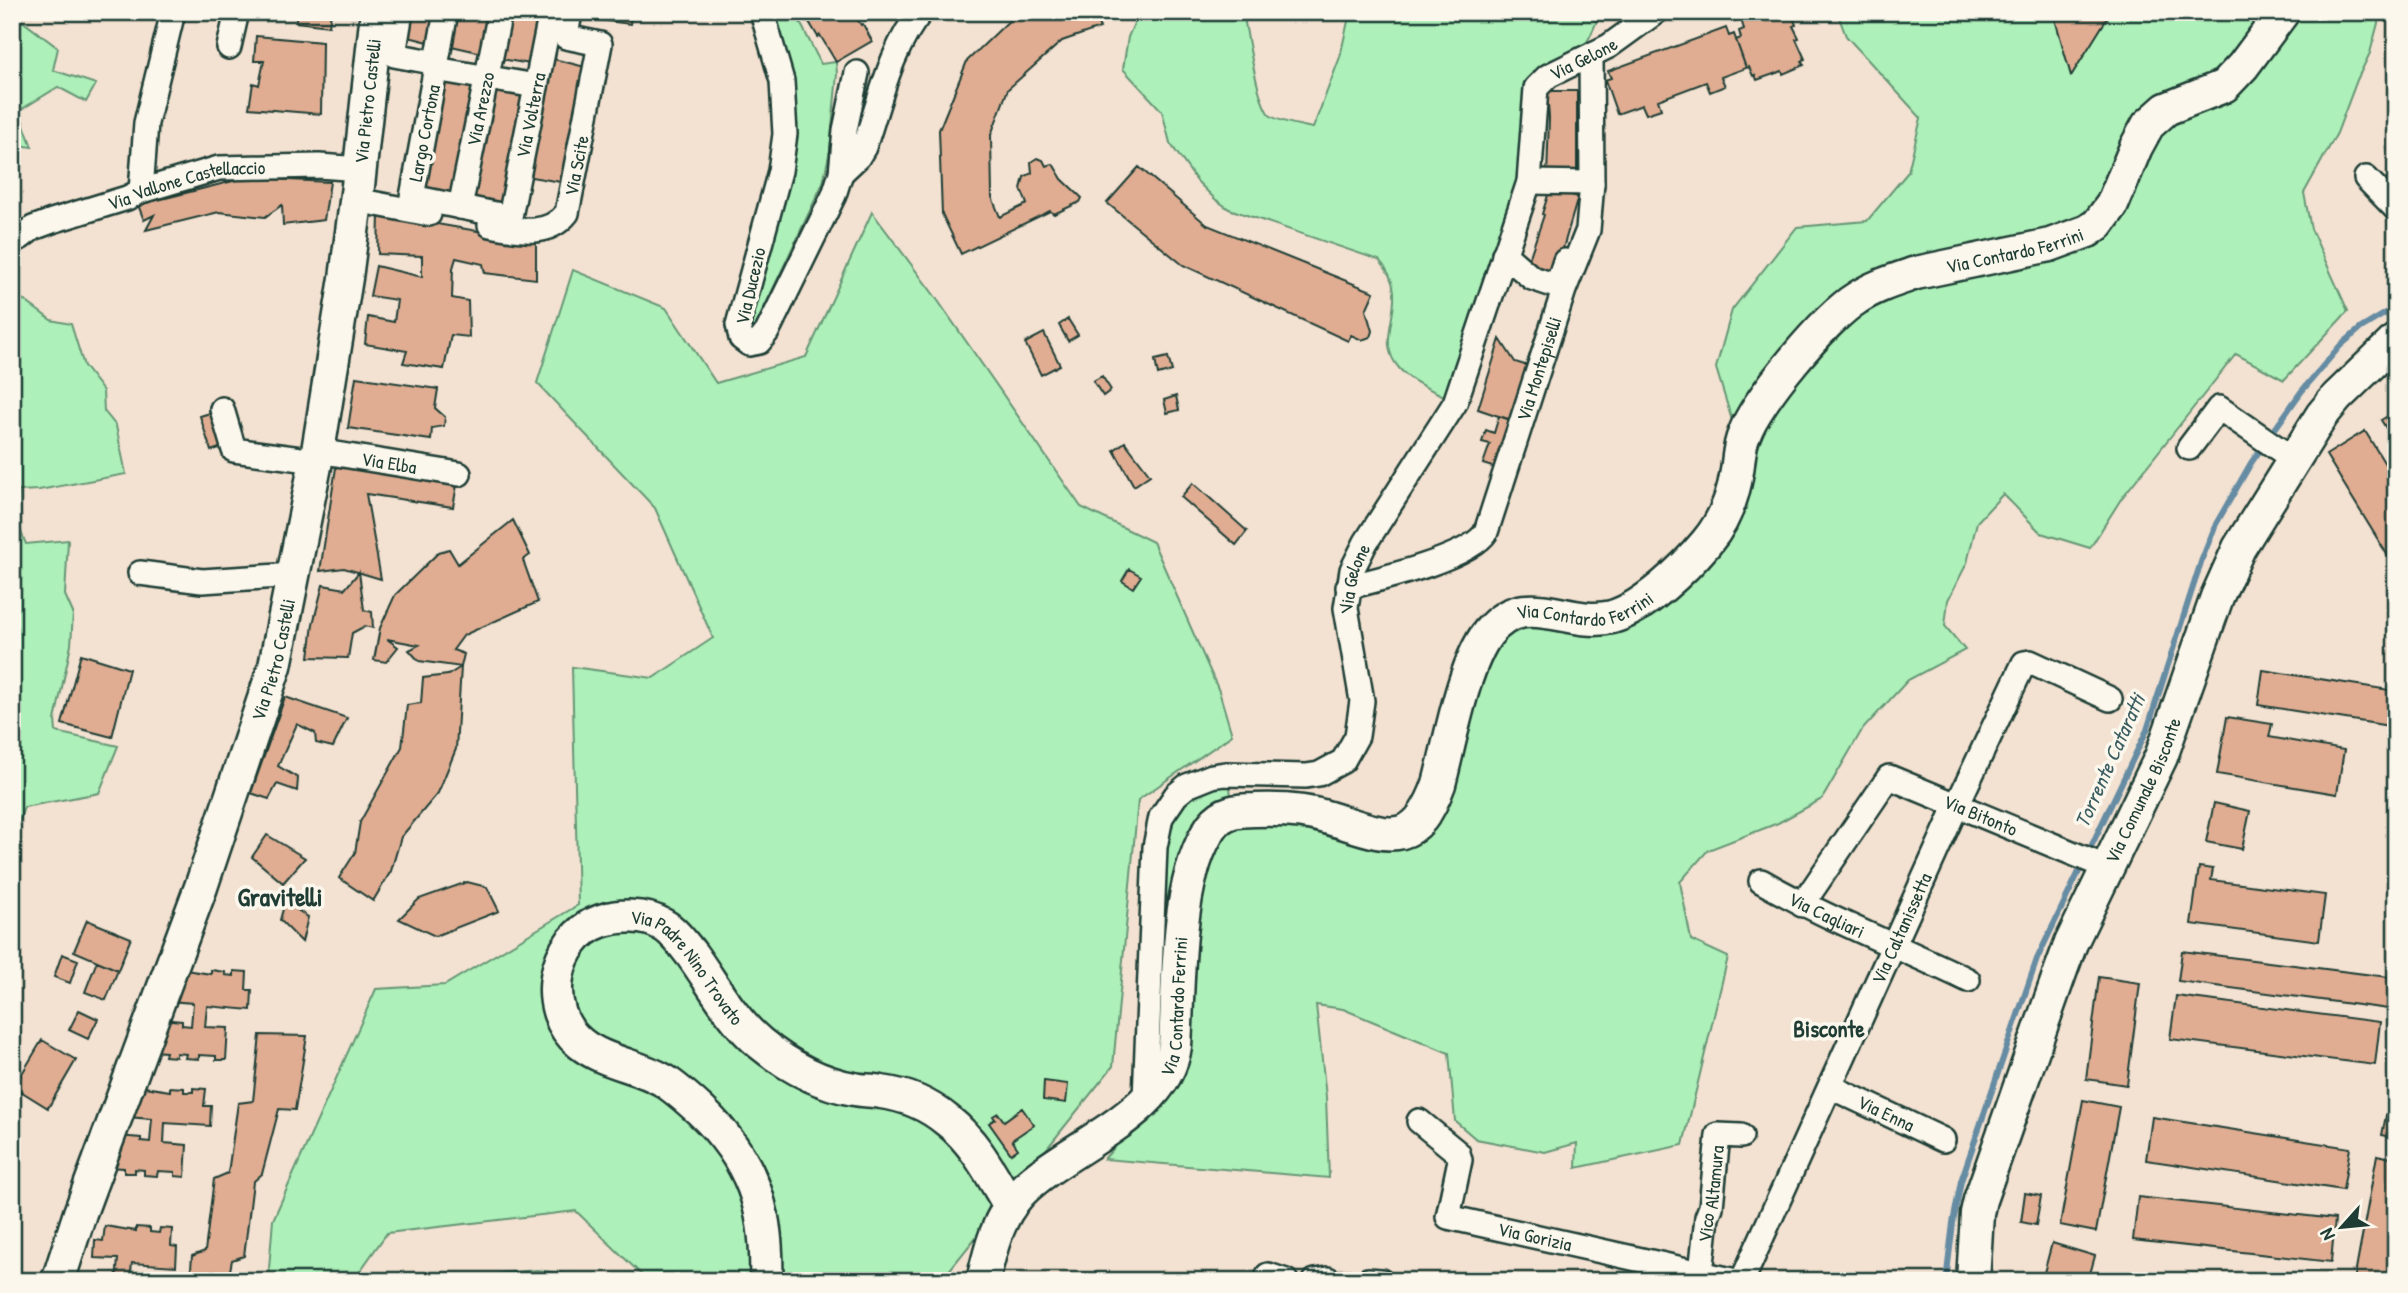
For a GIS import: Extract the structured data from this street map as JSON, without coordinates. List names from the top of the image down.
{
  "streets": {
    "street": [
      "Via Gelone",
      "Via Pietro Castelli",
      "Via Arezzo",
      "Via Volterra",
      "Largo Cortona",
      "Via Scite",
      "Via Vallone Castellaccio",
      "Via Contardo Ferrini",
      "Via Ducezio",
      "Via Montepiselli",
      "Via Elba",
      "Via Comunale Bisconte",
      "Via Bitonto",
      "Via Cagliari",
      "Via Caltanissetta",
      "Via Padre Nino Trovato",
      "Via Enna",
      "Vico Altamura",
      "Via Gorizia"
    ]
  },
  "crossings": [
    ["Via Gelone", "Via Contardo Ferrini"],
    ["Via Gelone", "Via Montepiselli"],
    ["Via Pietro Castelli", "Via Scite"],
    ["Via Pietro Castelli", "Via Vallone Castellaccio"],
    ["Via Pietro Castelli", "Via Elba"],
    ["Via Arezzo", "Via Volterra"],
    ["Via Arezzo", "Largo Cortona"],
    ["Via Volterra", "Largo Cortona"],
    ["Via Contardo Ferrini", "Via Padre Nino Trovato"],
    ["Via Comunale Bisconte", "Via Bitonto"],
    ["Via Bitonto", "Via Cagliari"],
    ["Via Bitonto", "Via Caltanissetta"],
    ["Via Cagliari", "Via Caltanissetta"],
    ["Via Caltanissetta", "Via Enna"],
    ["Vico Altamura", "Via Gorizia"]
  ],
  "districts": ["Gravitelli", "Bisconte"],
  "water": ["Torrente Cataratti"],
  "north": "bottom left"
}
